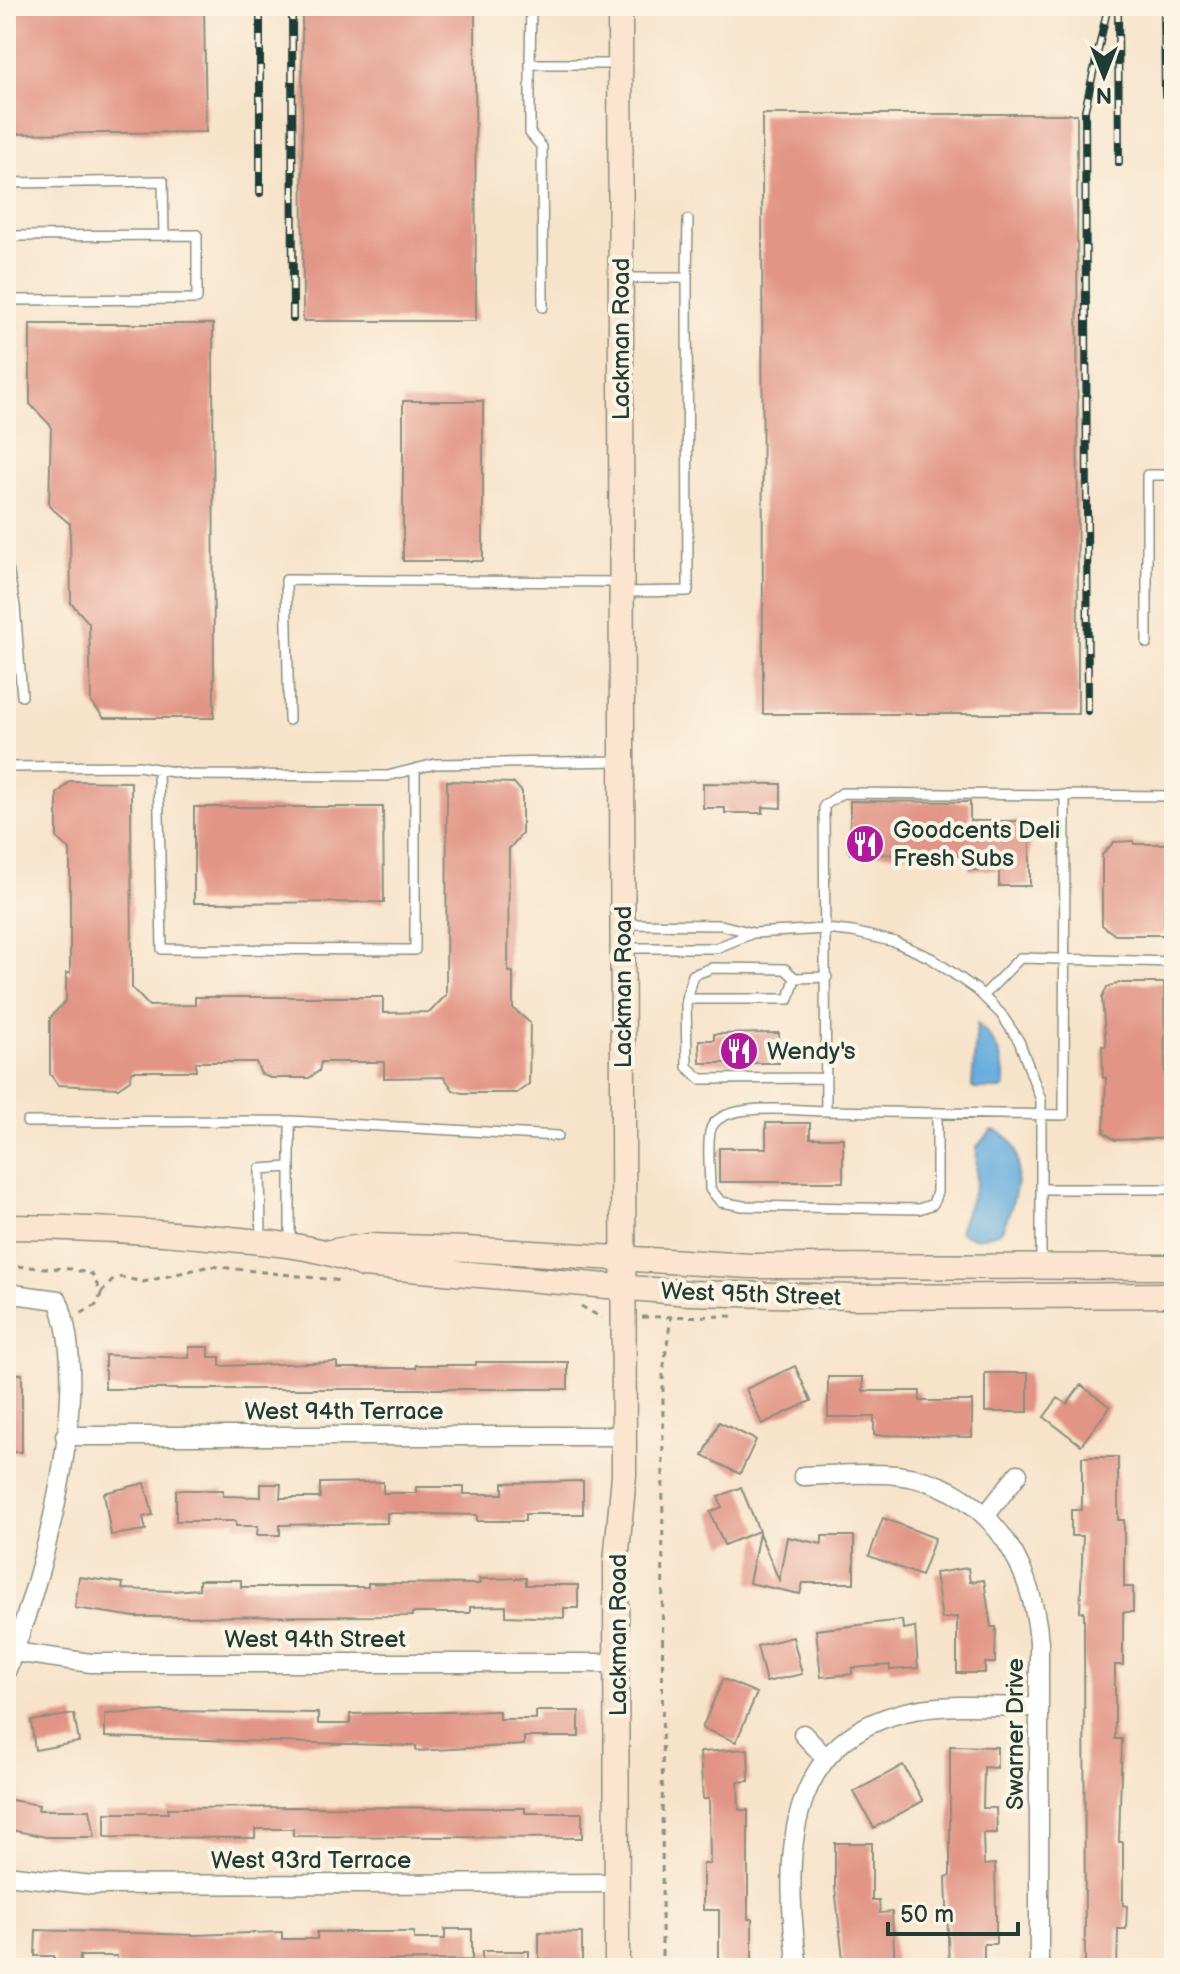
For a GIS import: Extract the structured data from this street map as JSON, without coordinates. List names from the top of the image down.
{
  "streets": {
    "main road": ["Lackman Road", "West 95th Street"],
    "street": [
      "West 94th Terrace",
      "West 94th Street",
      "Swarner Drive",
      "West 93rd Terrace"
    ]
  },
  "crossings": [
    ["Lackman Road", "West 95th Street"],
    ["Lackman Road", "West 94th Terrace"],
    ["Lackman Road", "West 94th Street"],
    ["Lackman Road", "West 93rd Terrace"]
  ],
  "places": {
    "restaurant": ["Goodcents Deli Fresh Subs", "Wendy's"]
  },
  "scale_bar": "50 m",
  "north": "bottom"
}
